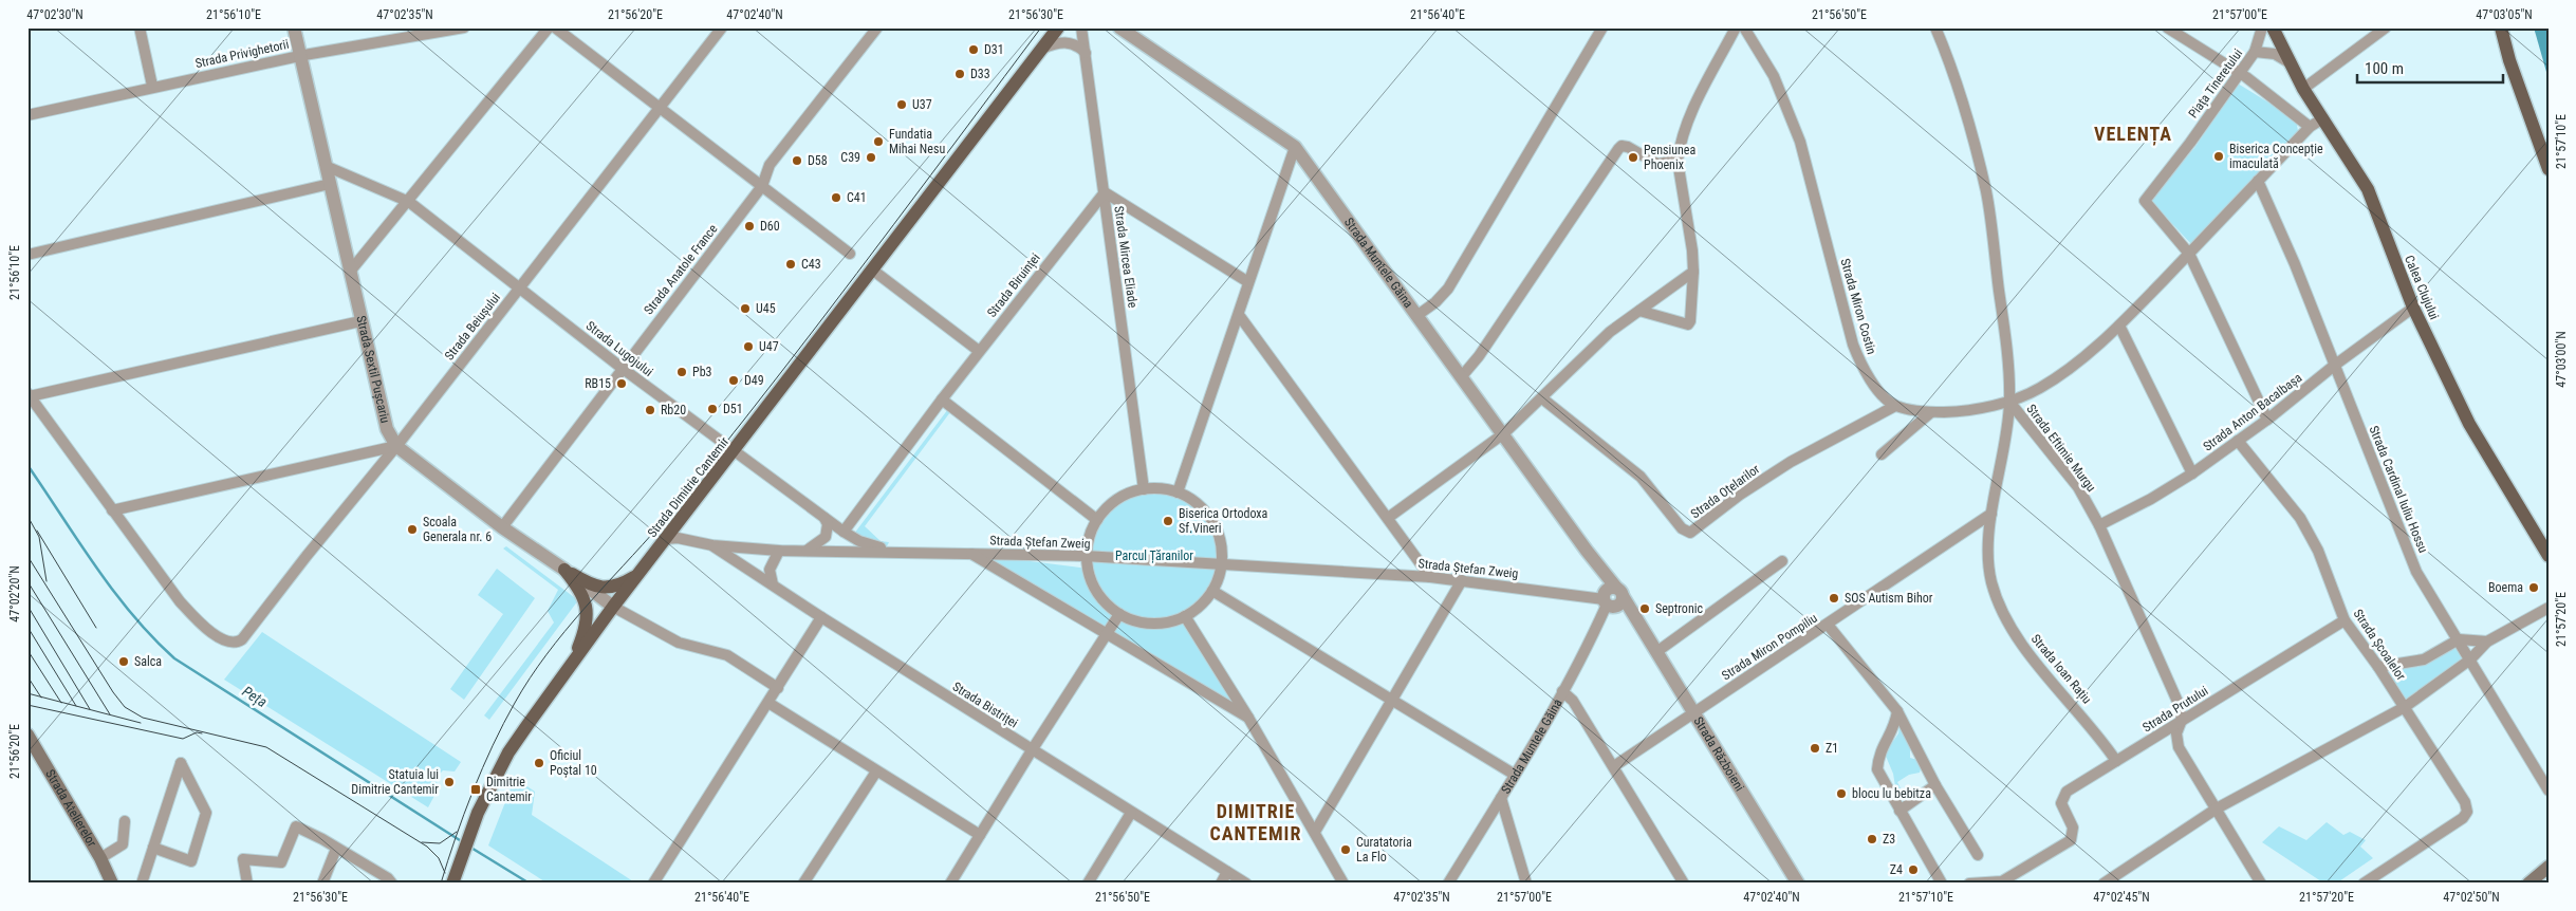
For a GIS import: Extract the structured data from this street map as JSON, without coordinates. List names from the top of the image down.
{
  "streets": {
    "main road": ["Calea Clujului", "Strada Dimitrie Cantemir", "Strada Atelierelor"],
    "street": [
      "Strada Privighetorii",
      "Piața Tineretului",
      "Strada Mircea Eliade",
      "Strada Muntele Găina",
      "Strada Anatole France",
      "Strada Biruinței",
      "Strada Miron Costin",
      "Strada Beiușului",
      "Strada Lugojului",
      "Strada Sextil Pușcariu",
      "Strada Anton Bacalbașa",
      "Strada Eftimie Murgu",
      "Strada Cardinal Iuliu Hossu",
      "Strada Oțelarilor",
      "Strada Ștefan Zweig",
      "Strada Școalelor",
      "Strada Miron Pompiliu",
      "Strada Ioan Rațiu",
      "Strada Bistriței",
      "Strada Prutului",
      "Strada Războieni"
    ]
  },
  "crossings": [
    ["Strada Privighetorii", "Strada Sextil Pușcariu"],
    ["Piața Tineretului", "Calea Clujului"],
    ["Strada Mircea Eliade", "Strada Biruinței"],
    ["Strada Muntele Găina", "Strada Ștefan Zweig"],
    ["Strada Muntele Găina", "Strada Războieni"],
    ["Strada Anatole France", "Strada Lugojului"],
    ["Strada Anatole France", "Strada Sextil Pușcariu"],
    ["Strada Biruinței", "Strada Lugojului"],
    ["Calea Clujului", "Strada Anton Bacalbașa"],
    ["Strada Miron Costin", "Strada Oțelarilor"],
    ["Strada Beiușului", "Strada Lugojului"],
    ["Strada Beiușului", "Strada Sextil Pușcariu"],
    ["Strada Lugojului", "Strada Sextil Pușcariu"],
    ["Strada Lugojului", "Strada Dimitrie Cantemir"],
    ["Strada Lugojului", "Strada Ștefan Zweig"],
    ["Strada Sextil Pușcariu", "Strada Dimitrie Cantemir"],
    ["Strada Anton Bacalbașa", "Strada Eftimie Murgu"],
    ["Strada Anton Bacalbașa", "Strada Cardinal Iuliu Hossu"],
    ["Strada Anton Bacalbașa", "Strada Școalelor"],
    ["Strada Eftimie Murgu", "Strada Ioan Rațiu"],
    ["Strada Eftimie Murgu", "Strada Prutului"],
    ["Strada Dimitrie Cantemir", "Strada Ștefan Zweig"],
    ["Strada Ștefan Zweig", "Strada Bistriței"],
    ["Strada Ștefan Zweig", "Strada Războieni"],
    ["Strada Școalelor", "Strada Prutului"],
    ["Strada Miron Pompiliu", "Strada Ioan Rațiu"],
    ["Strada Miron Pompiliu", "Strada Războieni"],
    ["Strada Ioan Rațiu", "Strada Prutului"]
  ],
  "districts": ["VELENȚA", "DIMITRIE CANTEMIR"],
  "water": ["Peța"],
  "parks": ["Parcul Țăranilor"],
  "places": {
    "other": [
      "D31",
      "D33",
      "U37",
      "Fundatia Mihai Nesu",
      "Biserica Concepție imaculată",
      "C39",
      "Pensiunea Phoenix",
      "D58",
      "C41",
      "D60",
      "C43",
      "U45",
      "U47",
      "Pb3",
      "D49",
      "RB15",
      "D51",
      "Rb20",
      "Biserica Ortodoxa Sf.Vineri",
      "Scoala Generala nr. 6",
      "Boema",
      "SOS Autism Bihor",
      "Septronic",
      "Salca",
      "Z1",
      "Oficiul Poștal 10",
      "Statuia lui Dimitrie Cantemir",
      "blocu lu bebitza",
      "Z3",
      "Curatatoria La Flo",
      "Z4"
    ],
    "transit": ["Dimitrie Cantemir"]
  },
  "scale_bar": "100 m",
  "coordinates": [
    "47°02'30\"N",
    "21°56'10\"E",
    "47°02'35\"N",
    "21°56'20\"E",
    "47°02'40\"N",
    "21°56'30\"E",
    "21°56'40\"E",
    "21°56'50\"E",
    "21°57'00\"E",
    "47°03'05\"N",
    "21°57'10\"E",
    "47°03'00\"N",
    "47°02'20\"N",
    "21°57'20\"E",
    "47°02'45\"N",
    "47°02'50\"N"
  ]
}
